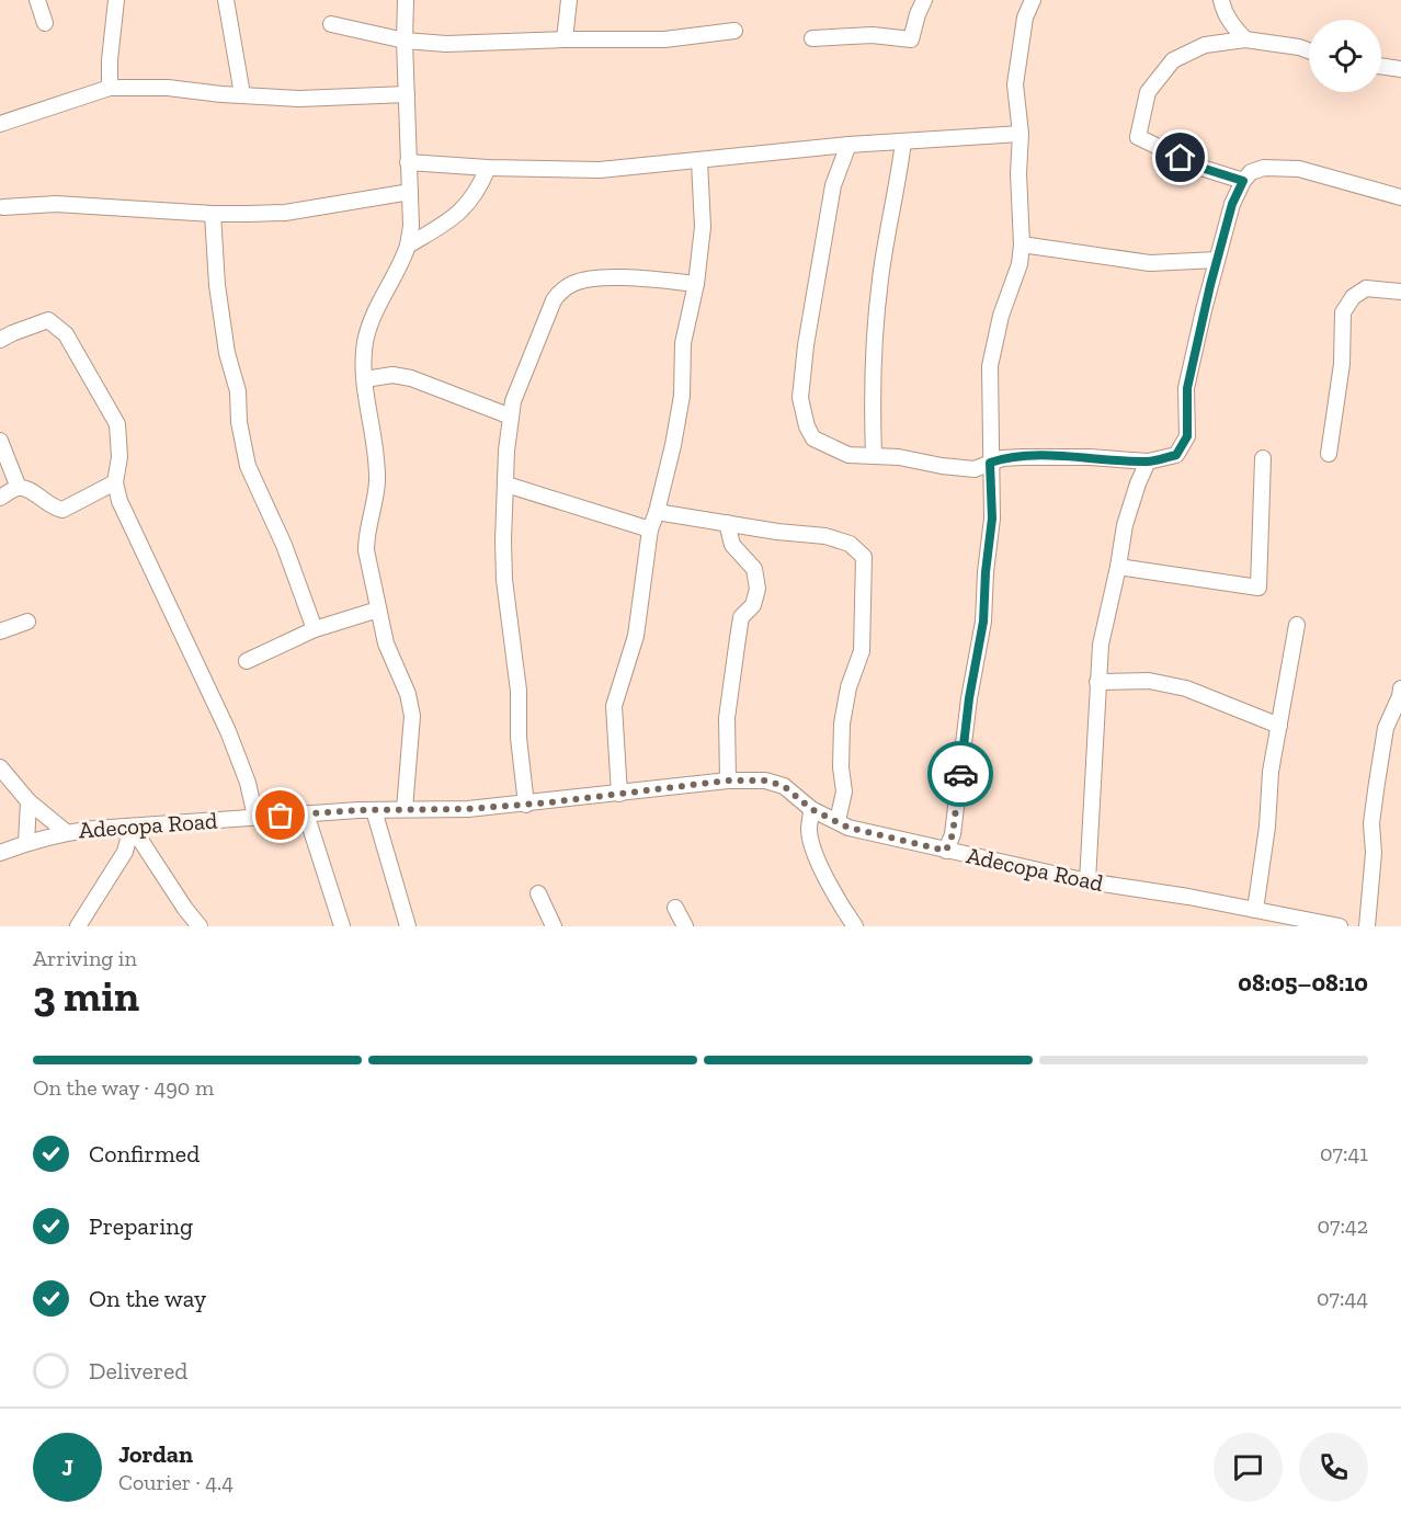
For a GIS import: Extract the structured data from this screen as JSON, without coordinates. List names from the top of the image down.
{
  "streets": {
    "street": ["Adecopa Road"]
  },
  "page": {
    "heading": ["3 min", "Arriving in", "08:05–08:10"],
    "panel": ["Jordan", "Courier · 4.4"],
    "bar": "On the way · 490 m",
    "list": [
      ["Confirmed", "07:41"],
      ["Preparing", "07:42"],
      ["On the way", "07:44"],
      "Delivered"
    ],
    "round": "J"
  }
}
